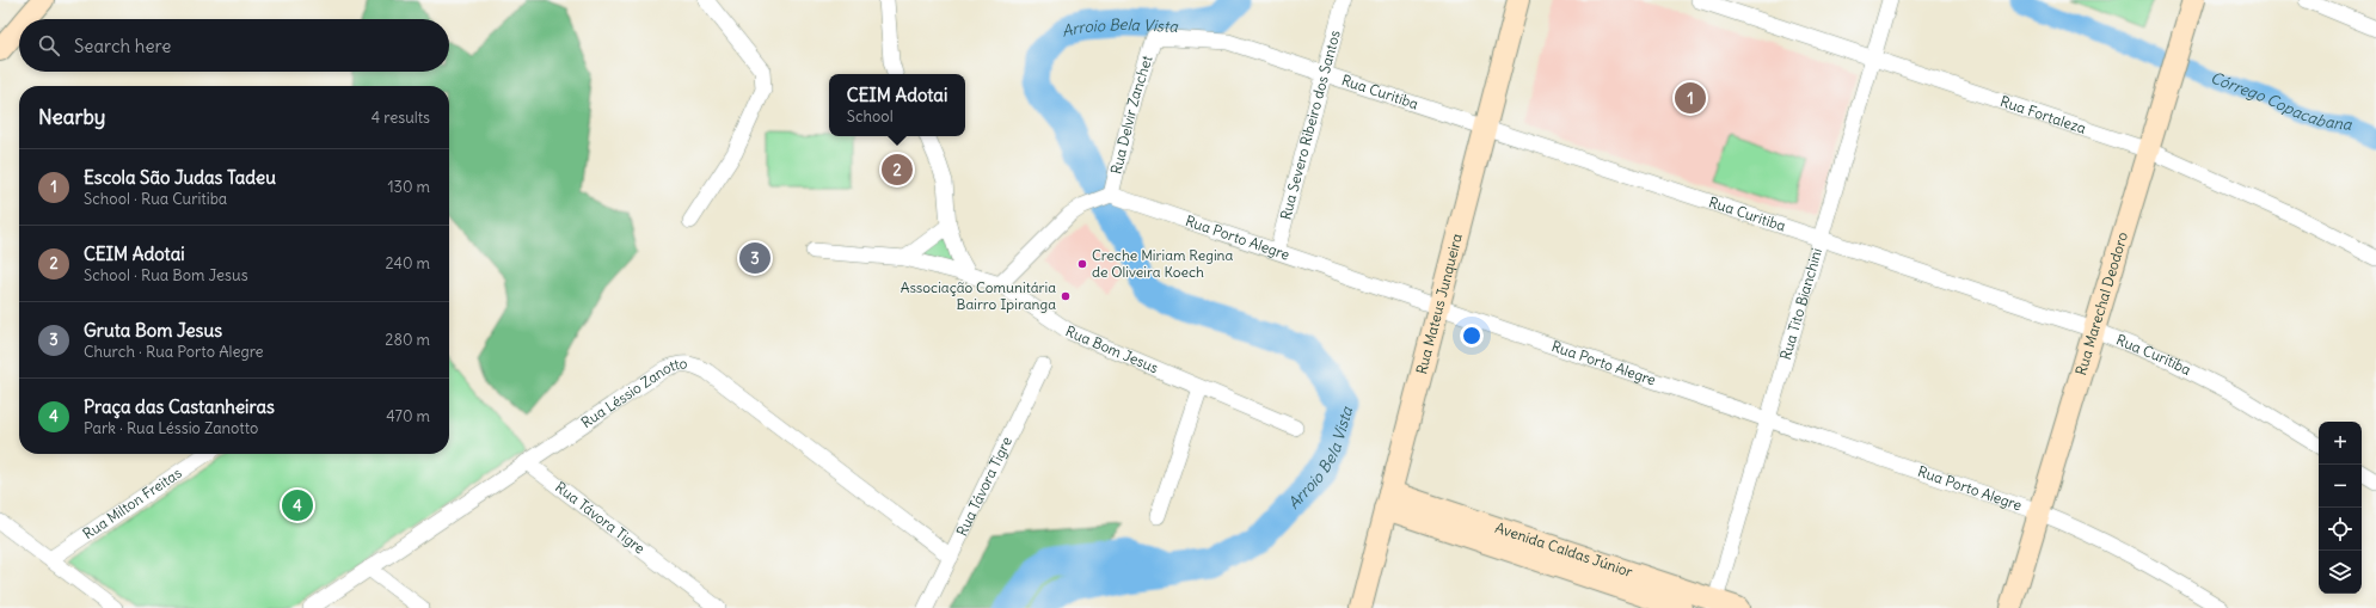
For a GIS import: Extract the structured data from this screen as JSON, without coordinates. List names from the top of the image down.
{
  "streets": {
    "main road": ["Rua Mateus Junqueira", "Rua Marechal Deodoro", "Avenida Caldas Júnior"],
    "street": [
      "Rua Curitiba",
      "Rua Delvir Zanchet",
      "Rua Fortaleza",
      "Rua Severo Ribeiro dos Santos",
      "Rua Porto Alegre",
      "Rua Tito Bianchini",
      "Rua Bom Jesus",
      "Rua Léssio Zanotto",
      "Rua Távora Tigre",
      "Rua Milton Freitas"
    ]
  },
  "crossings": [
    ["Rua Curitiba", "Rua Delvir Zanchet"],
    ["Rua Curitiba", "Rua Severo Ribeiro dos Santos"],
    ["Rua Curitiba", "Rua Mateus Junqueira"],
    ["Rua Curitiba", "Rua Tito Bianchini"],
    ["Rua Curitiba", "Rua Marechal Deodoro"],
    ["Rua Delvir Zanchet", "Rua Porto Alegre"],
    ["Rua Fortaleza", "Rua Tito Bianchini"],
    ["Rua Fortaleza", "Rua Marechal Deodoro"],
    ["Rua Severo Ribeiro dos Santos", "Rua Porto Alegre"],
    ["Rua Porto Alegre", "Rua Mateus Junqueira"],
    ["Rua Porto Alegre", "Rua Tito Bianchini"],
    ["Rua Porto Alegre", "Rua Marechal Deodoro"],
    ["Rua Mateus Junqueira", "Avenida Caldas Júnior"],
    ["Rua Tito Bianchini", "Avenida Caldas Júnior"],
    ["Rua Léssio Zanotto", "Rua Távora Tigre"]
  ],
  "water": ["Arroio Bela Vista", "Córrego Copacabana"],
  "places": ["Creche Miriam Regina de Oliveira Koech", "Associação Comunitária Bairro Ipiranga"],
  "page": {
    "search": "Search here",
    "popup": ["CEIM Adotai", "School"],
    "pins": [
      "1",
      "2",
      "3",
      "4"
    ],
    "heading": ["Nearby", "4 results"],
    "list": [
      {
        "mark": "1",
        "name": "Escola São Judas Tadeu",
        "note": "School · Rua Curitiba",
        "value": "130 m"
      },
      {
        "mark": "2",
        "name": "CEIM Adotai",
        "note": "School · Rua Bom Jesus",
        "value": "240 m"
      },
      {
        "mark": "3",
        "name": "Gruta Bom Jesus",
        "note": "Church · Rua Porto Alegre",
        "value": "280 m"
      },
      {
        "mark": "4",
        "name": "Praça das Castanheiras",
        "note": "Park · Rua Léssio Zanotto",
        "value": "470 m"
      }
    ],
    "map_buttons": ["+", "−"]
  }
}
